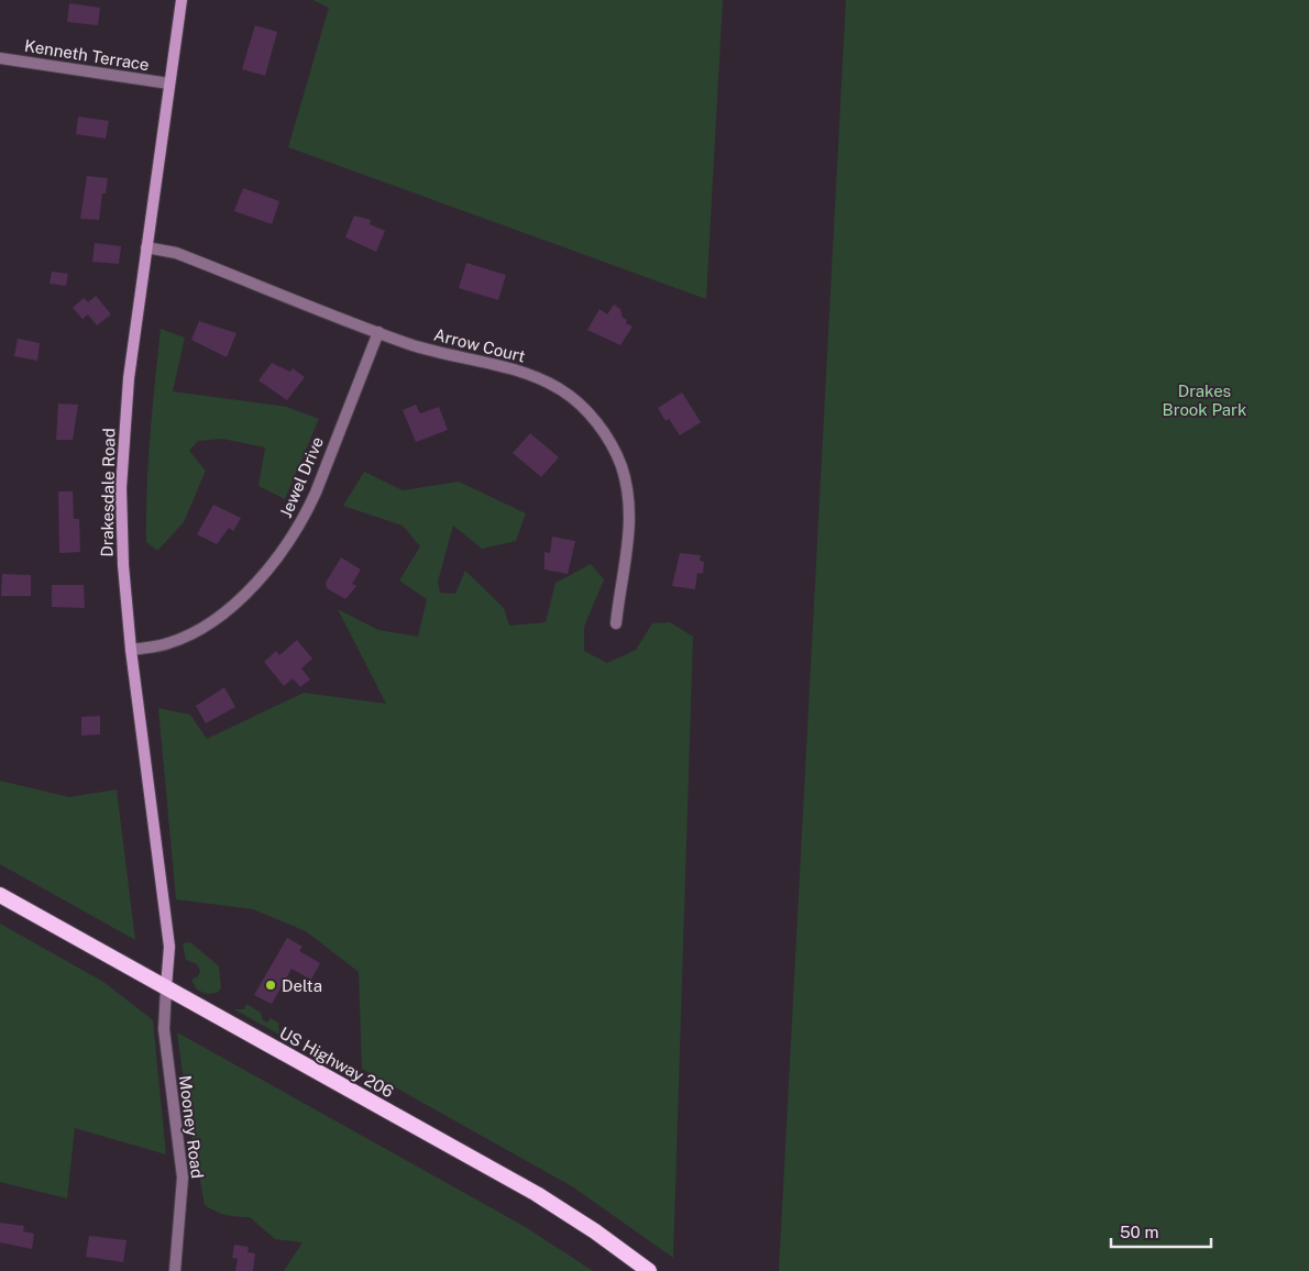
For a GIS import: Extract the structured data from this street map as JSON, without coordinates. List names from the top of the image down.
{
  "streets": {
    "highway": ["US Highway 206"],
    "main road": ["Drakesdale Road"],
    "street": [
      "Kenneth Terrace",
      "Arrow Court",
      "Jewel Drive",
      "Mooney Road"
    ]
  },
  "crossings": [
    ["Kenneth Terrace", "Drakesdale Road"],
    ["Arrow Court", "Jewel Drive"],
    ["Arrow Court", "Drakesdale Road"],
    ["Jewel Drive", "Drakesdale Road"],
    ["Drakesdale Road", "US Highway 206"],
    ["Drakesdale Road", "Mooney Road"],
    ["US Highway 206", "Mooney Road"]
  ],
  "parks": ["Drakes Brook Park"],
  "places": ["Delta"],
  "scale_bar": "50 m"
}
